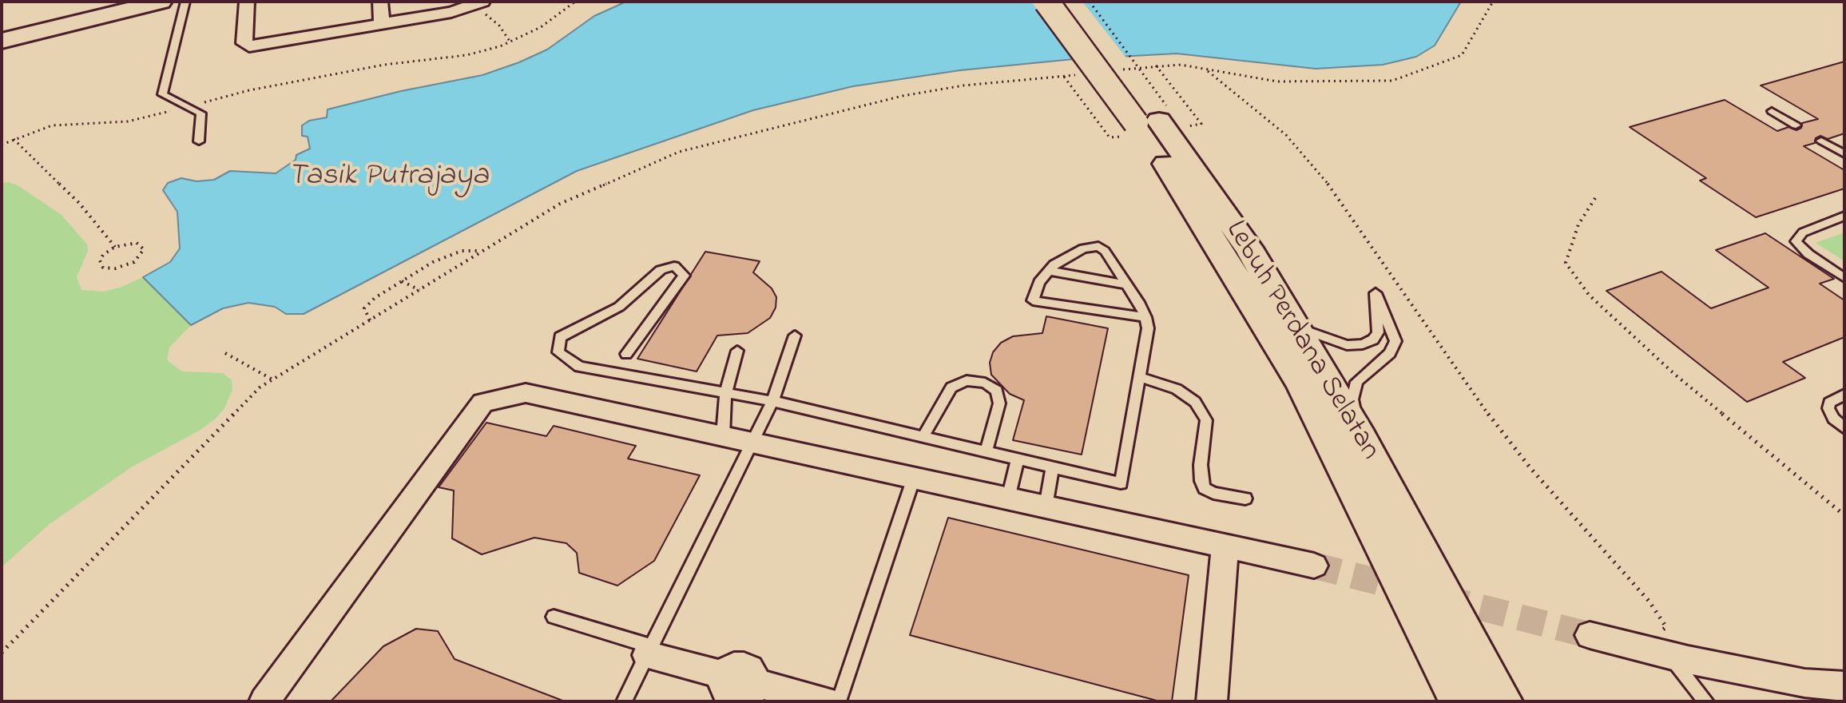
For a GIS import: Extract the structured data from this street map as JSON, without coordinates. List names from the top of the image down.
{
  "streets": {
    "main road": ["Lebuh Perdana Selatan"]
  },
  "water": ["Tasik Putrajaya"]
}
